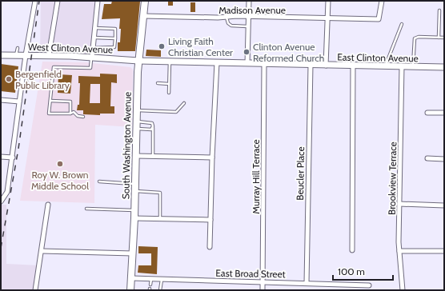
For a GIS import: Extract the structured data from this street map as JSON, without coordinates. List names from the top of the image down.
{
  "streets": {
    "main road": ["South Washington Avenue"],
    "street": [
      "Madison Avenue",
      "West Clinton Avenue",
      "East Clinton Avenue",
      "Beucler Place",
      "Murray Hill Terrace",
      "Brookview Terrace",
      "East Broad Street"
    ]
  },
  "crossings": [
    ["Madison Avenue", "South Washington Avenue"],
    ["West Clinton Avenue", "East Clinton Avenue"],
    ["West Clinton Avenue", "South Washington Avenue"],
    ["East Clinton Avenue", "South Washington Avenue"],
    ["East Clinton Avenue", "Beucler Place"],
    ["East Clinton Avenue", "Murray Hill Terrace"],
    ["East Clinton Avenue", "Brookview Terrace"],
    ["South Washington Avenue", "East Broad Street"],
    ["Beucler Place", "East Broad Street"],
    ["Murray Hill Terrace", "East Broad Street"]
  ],
  "places": [
    "Living Faith Christian Center",
    "Clinton Avenue Reformed Church",
    "Bergenfield Public Library",
    "Roy W. Brown Middle School"
  ],
  "scale_bar": "100 m"
}
